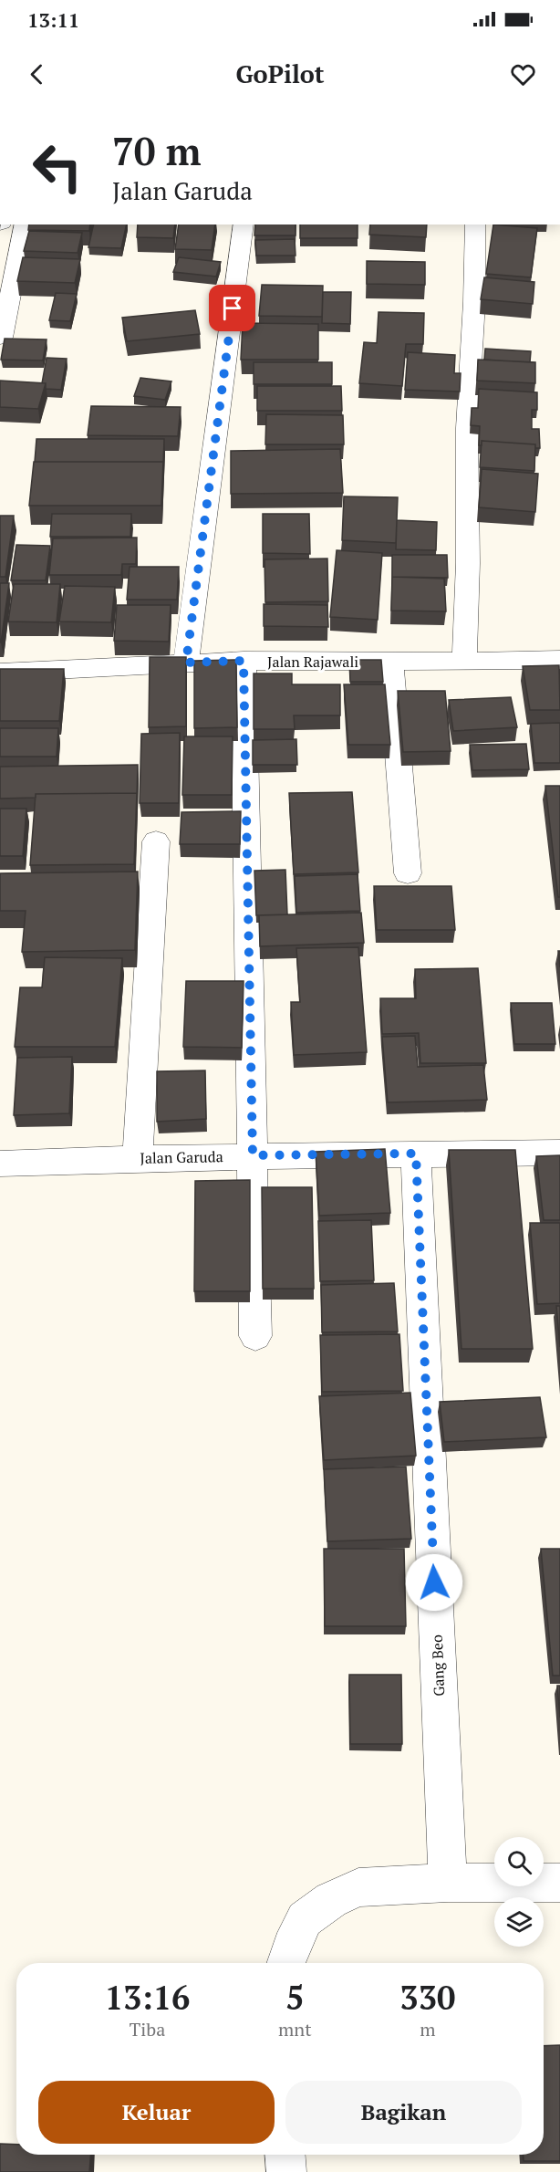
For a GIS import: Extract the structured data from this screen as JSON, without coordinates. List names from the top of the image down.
{
  "streets": {
    "street": ["Jalan Rajawali", "Jalan Garuda", "Gang Beo"]
  },
  "crossings": [
    ["Jalan Garuda", "Gang Beo"]
  ],
  "page": {
    "status": "13:11",
    "header": "GoPilot",
    "turn": ["70 m", "Jalan Garuda"],
    "eta": [
      "13:16",
      "Tiba",
      "5",
      "mnt",
      "330",
      "m"
    ],
    "buttons": ["Keluar", "Bagikan"]
  }
}
